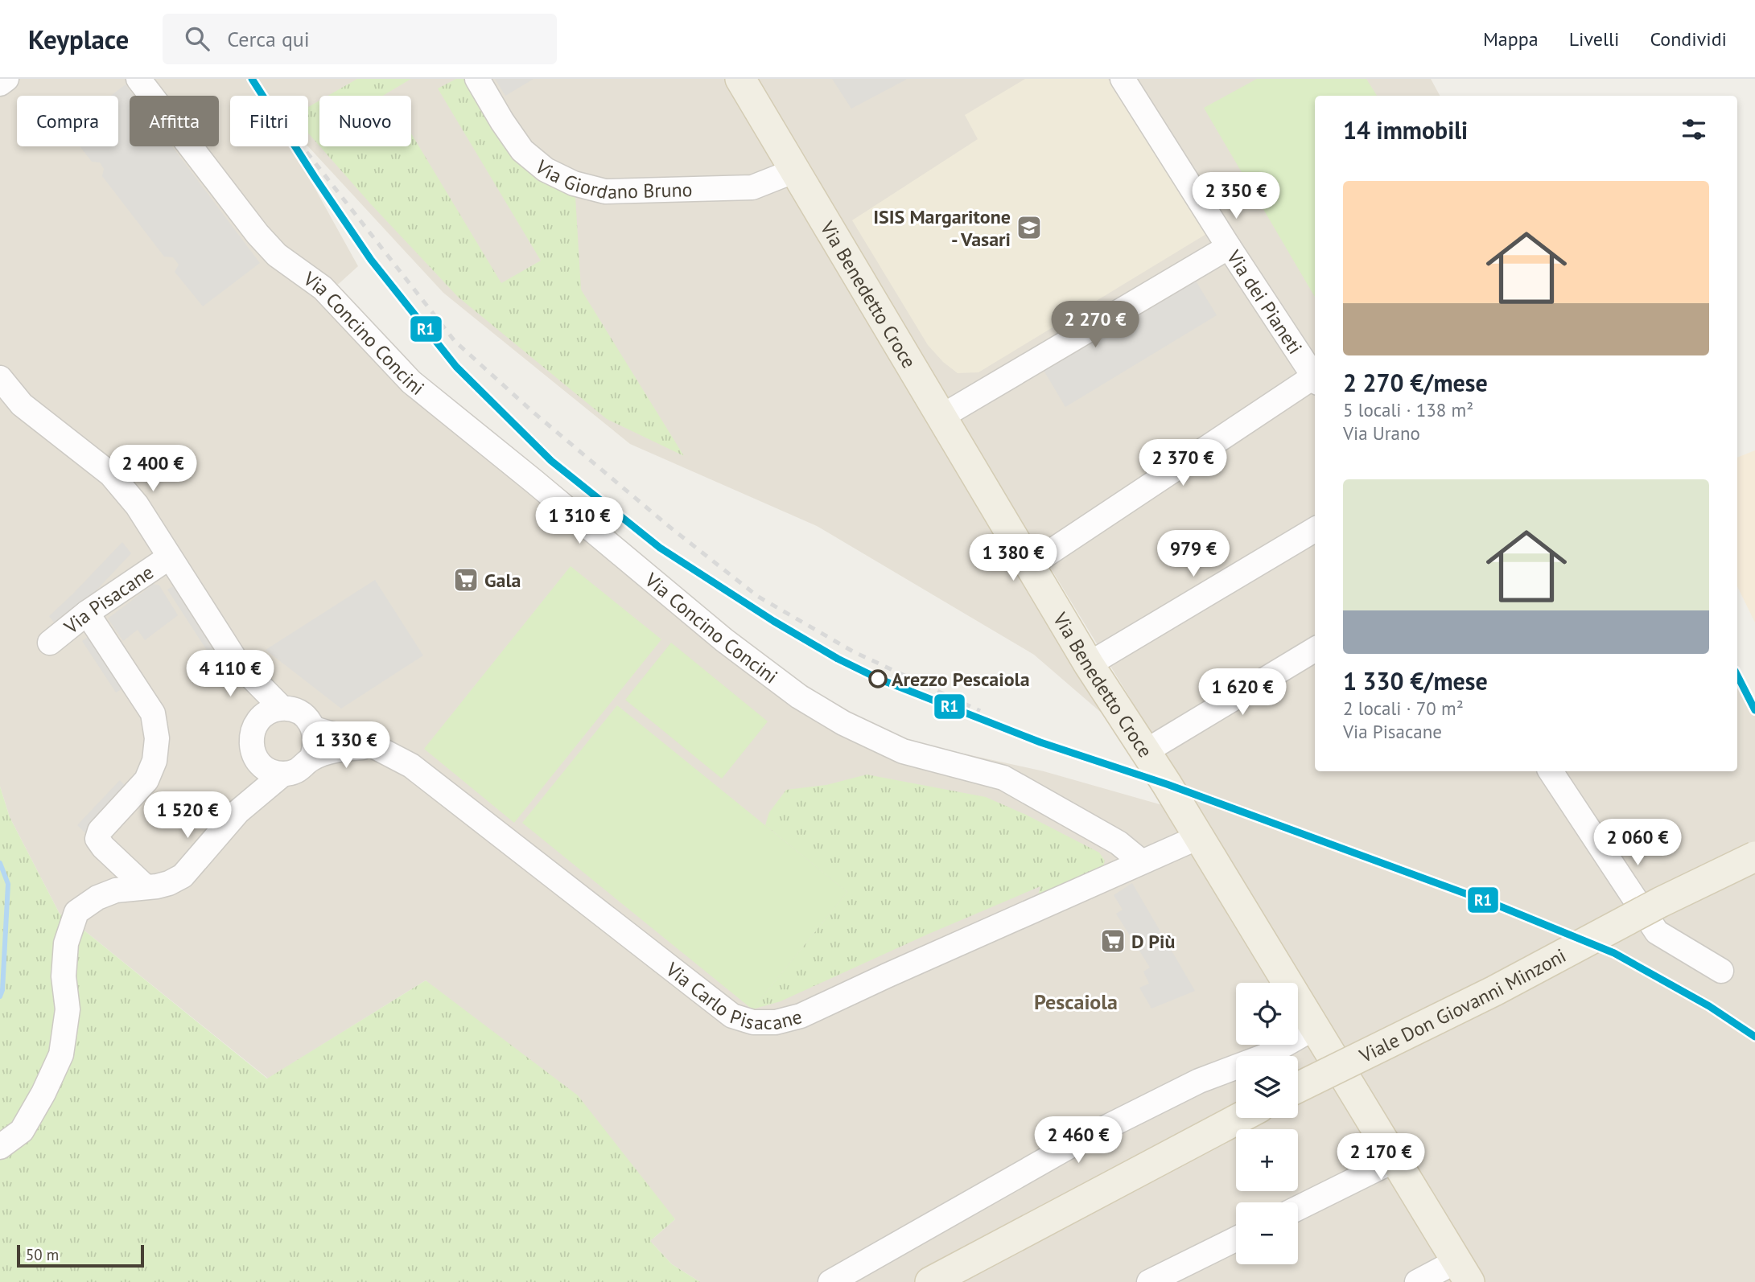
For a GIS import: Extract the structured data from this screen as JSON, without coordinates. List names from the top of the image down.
{
  "streets": {
    "main road": ["Via Benedetto Croce", "Viale Don Giovanni Minzoni"],
    "street": [
      "Via Giordano Bruno",
      "Via dei Pianeti",
      "Via Concino Concini",
      "Via Pisacane",
      "Via Carlo Pisacane"
    ]
  },
  "crossings": [
    ["Via Giordano Bruno", "Via Benedetto Croce"],
    ["Via Benedetto Croce", "Via Carlo Pisacane"],
    ["Via Concino Concini", "Via Carlo Pisacane"]
  ],
  "districts": ["Pescaiola"],
  "places": {
    "school or university": ["ISIS Margaritone - Vasari"],
    "supermarket": ["Gala", "D Più"],
    "other": ["Arezzo Pescaiola"]
  },
  "lines": ["transit line R1"],
  "scale_bar": "50 m",
  "page": {
    "header": "Keyplace",
    "search": "Cerca qui",
    "nav": ["Mappa", "Livelli", "Condividi"],
    "chip": [
      "Compra",
      "Affitta",
      "Filtri",
      "Nuovo"
    ],
    "heading": "14 immobili",
    "list": [
      {
        "name": "2 270 €/mese",
        "note": "5 locali · 138 m² · Via Urano"
      },
      {
        "name": "1 330 €/mese",
        "note": "2 locali · 70 m² · Via Pisacane"
      }
    ],
    "price": [
      "2 350 €",
      "2 270 €",
      "2 370 €",
      "2 400 €",
      "1 310 €",
      "979 €",
      "1 380 €",
      "4 110 €",
      "1 620 €",
      "1 330 €",
      "1 520 €",
      "2 060 €",
      "2 460 €",
      "2 170 €"
    ],
    "map_buttons": ["+", "−"],
    "scale": "50 m"
  }
}
